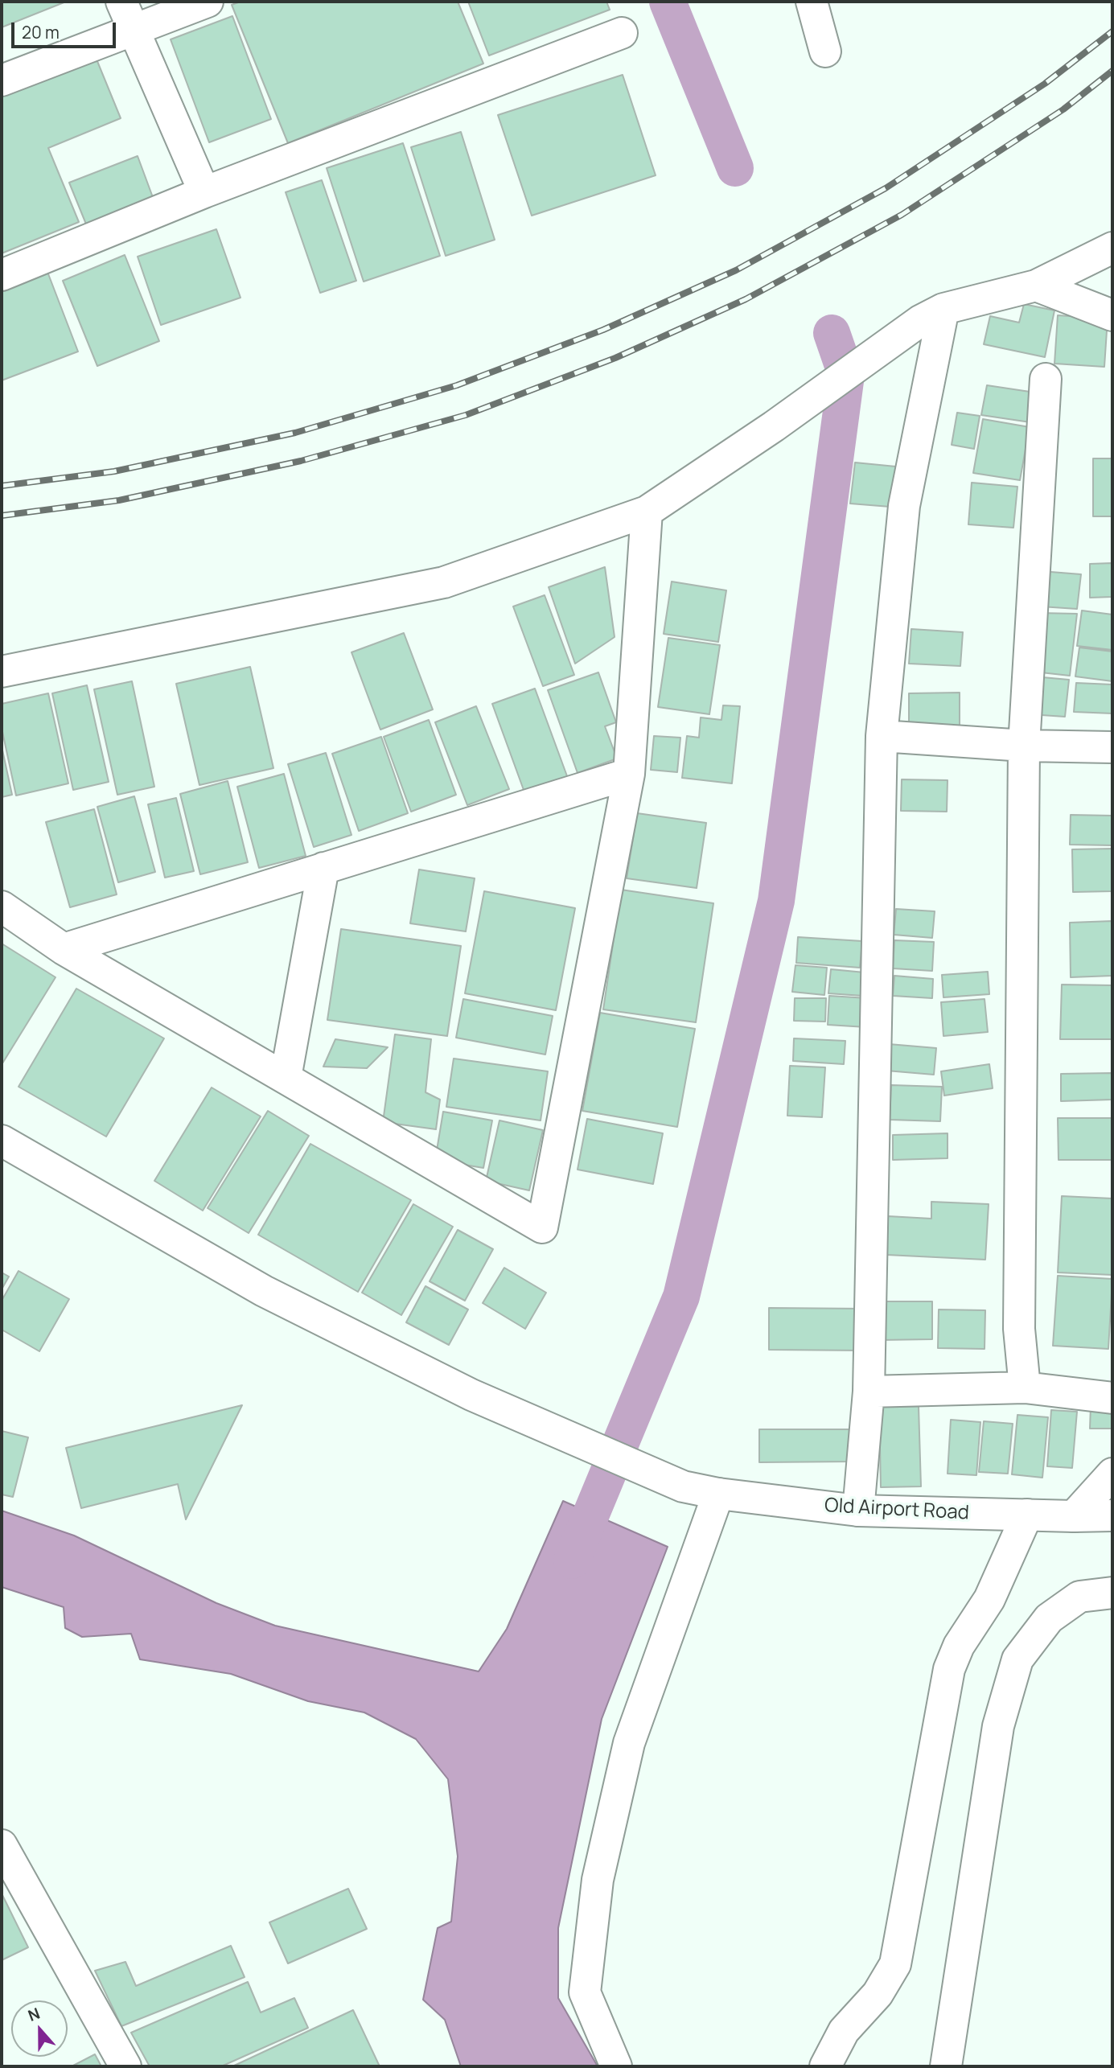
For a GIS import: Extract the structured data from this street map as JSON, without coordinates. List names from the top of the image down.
{
  "streets": {
    "street": ["Old Airport Road"]
  },
  "scale_bar": "20 m",
  "north": "top"
}
